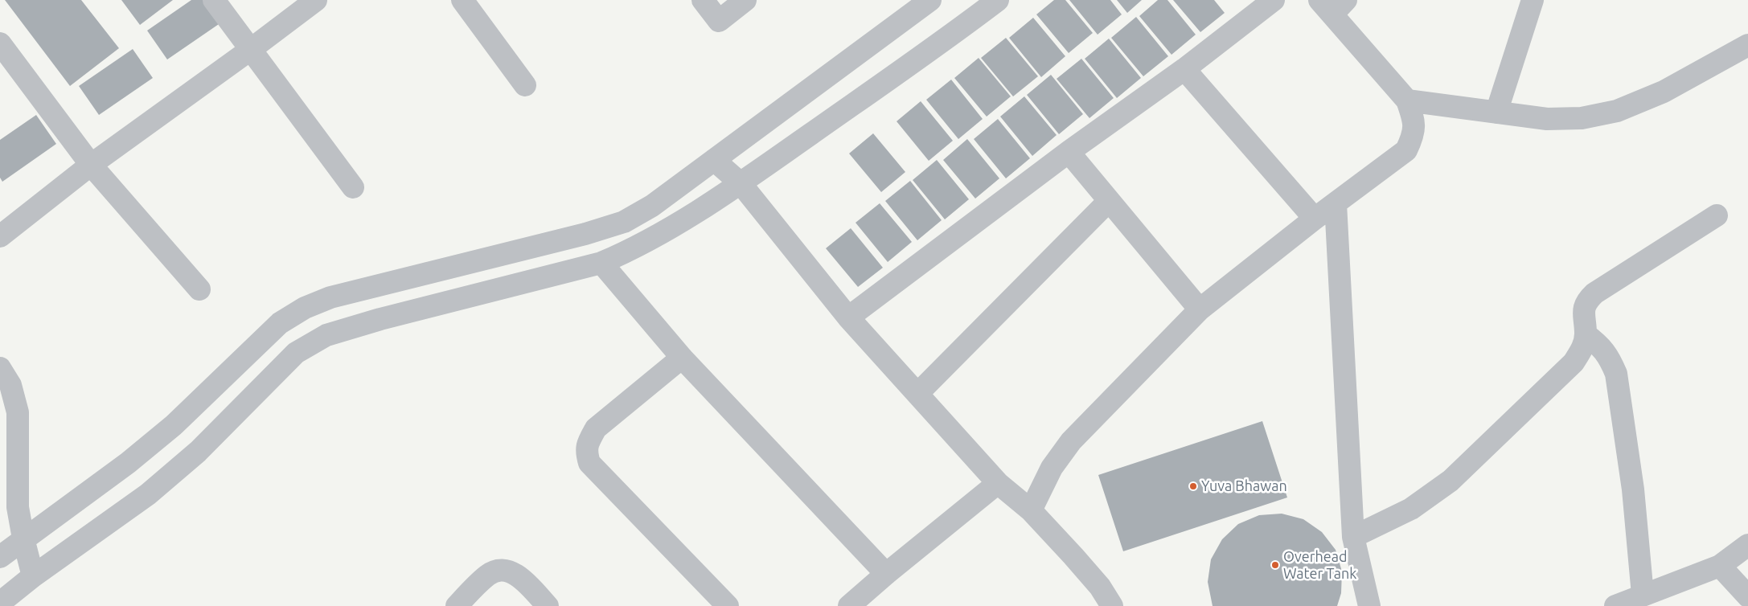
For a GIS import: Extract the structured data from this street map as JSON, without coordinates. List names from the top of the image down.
{
  "places": ["Yuva Bhawan", "Overhead Water Tank"]
}
